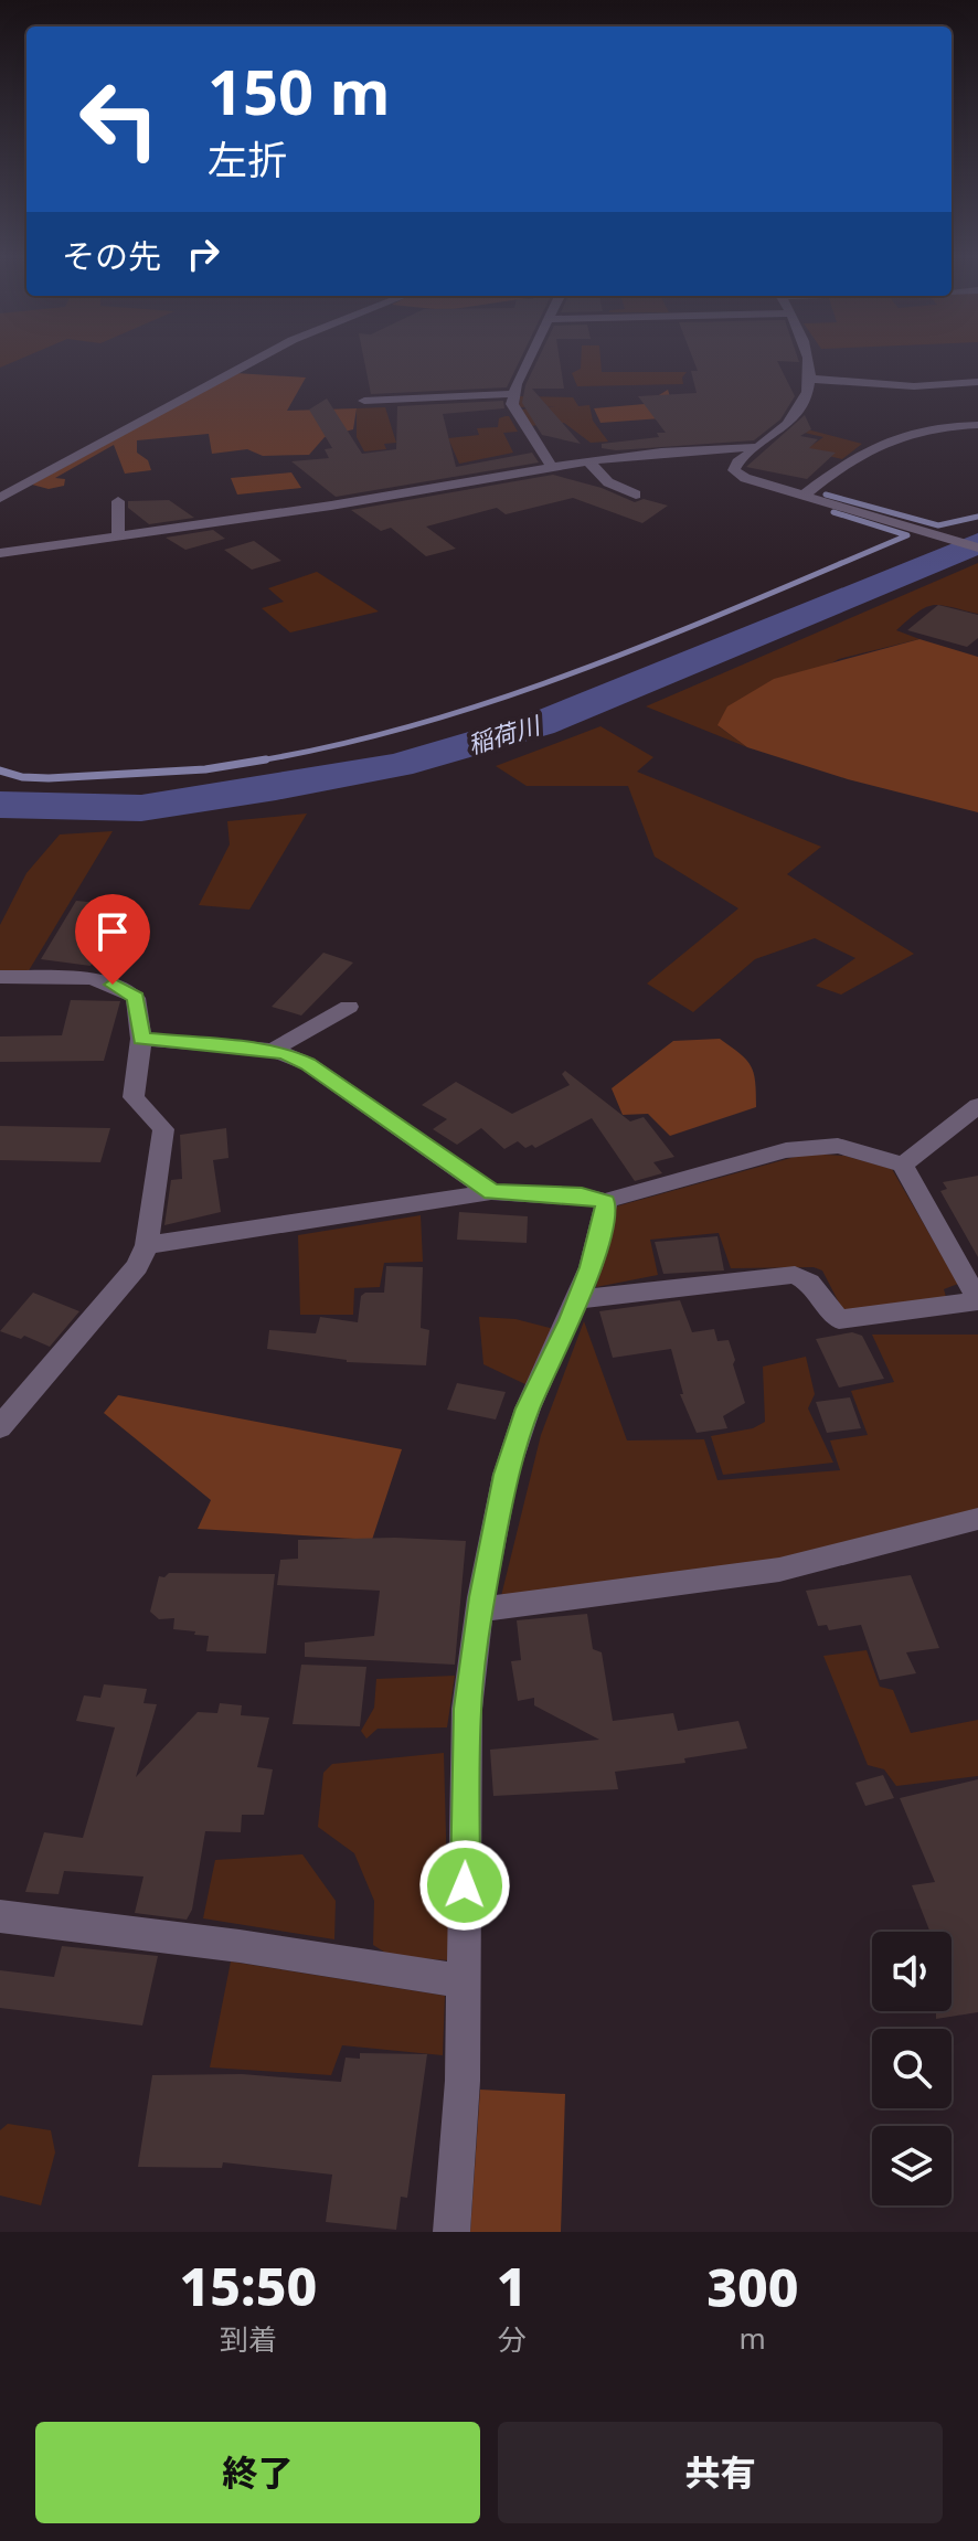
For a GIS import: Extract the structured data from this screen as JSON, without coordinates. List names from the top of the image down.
{
  "water": ["稲荷川"],
  "page": {
    "turn": ["150 m", "左折"],
    "then": "その先",
    "eta": [
      "15:50",
      "到着",
      "1",
      "分",
      "300",
      "m"
    ],
    "buttons": ["終了", "共有"]
  }
}
